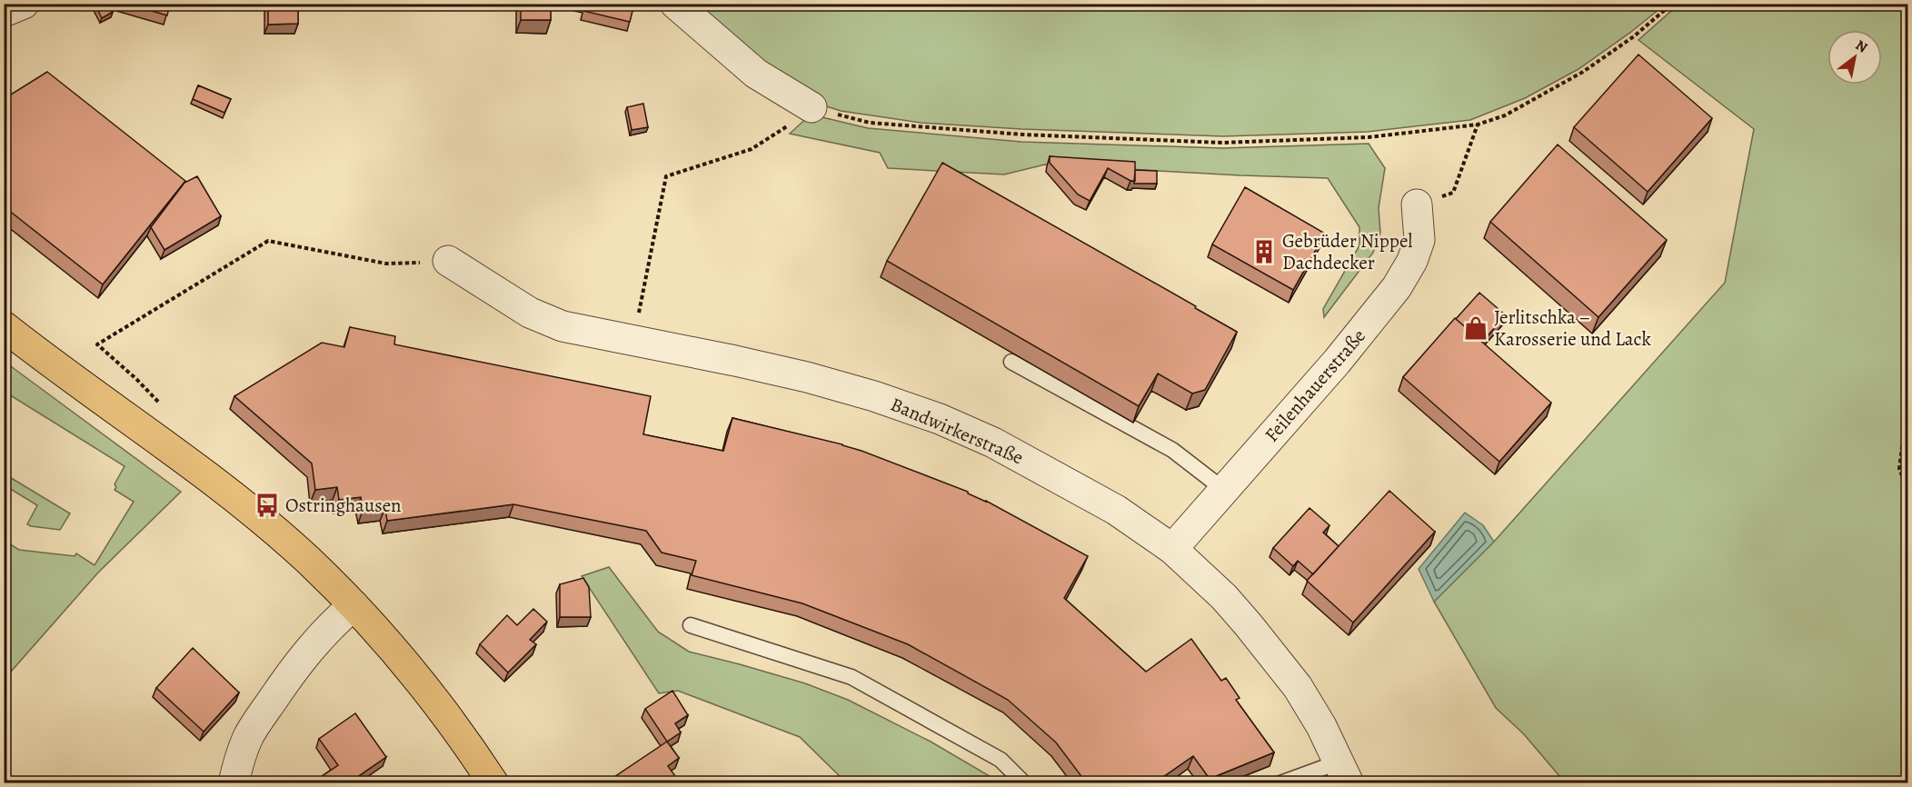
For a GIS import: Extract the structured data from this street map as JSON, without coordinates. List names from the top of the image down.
{
  "streets": {
    "street": ["Feilenhauerstraße", "Bandwirkerstraße"]
  },
  "crossings": [
    ["Feilenhauerstraße", "Bandwirkerstraße"]
  ],
  "places": {
    "building": ["Gebrüder Nippel Dachdecker"],
    "shop": ["Jerlitschka – Karosserie und Lack"],
    "bus stop": ["Ostringhausen"]
  },
  "north": "top right"
}
